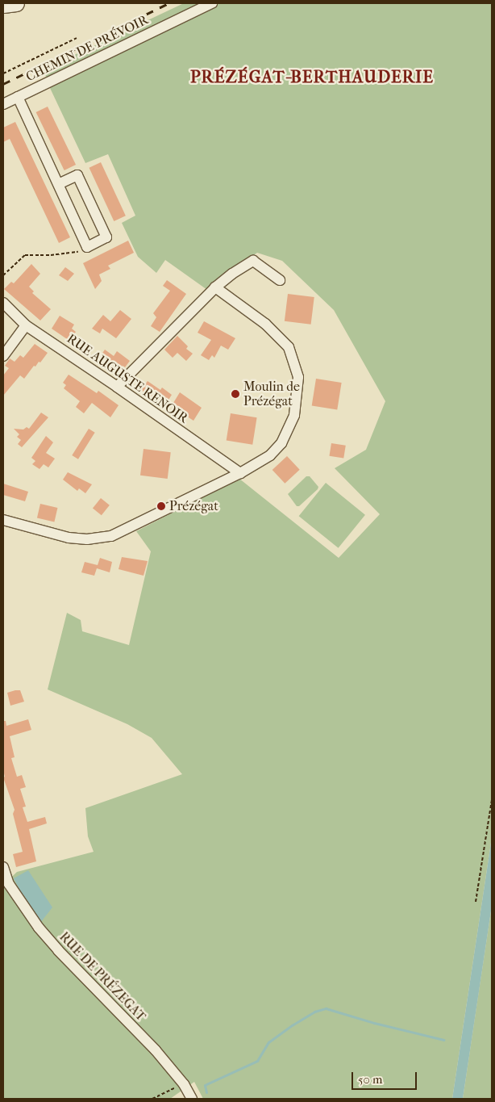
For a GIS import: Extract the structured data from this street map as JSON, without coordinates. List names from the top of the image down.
{
  "streets": {
    "street": ["CHEMIN DE PRÉVOIR", "RUE AUGUSTE RENOIR", "RUE DE PRÉZEGAT"]
  },
  "districts": ["PRÉZÉGAT-BERTHAUDERIE"],
  "places": ["Moulin de Prézégat", "Prézégat"],
  "scale_bar": "50 m"
}
